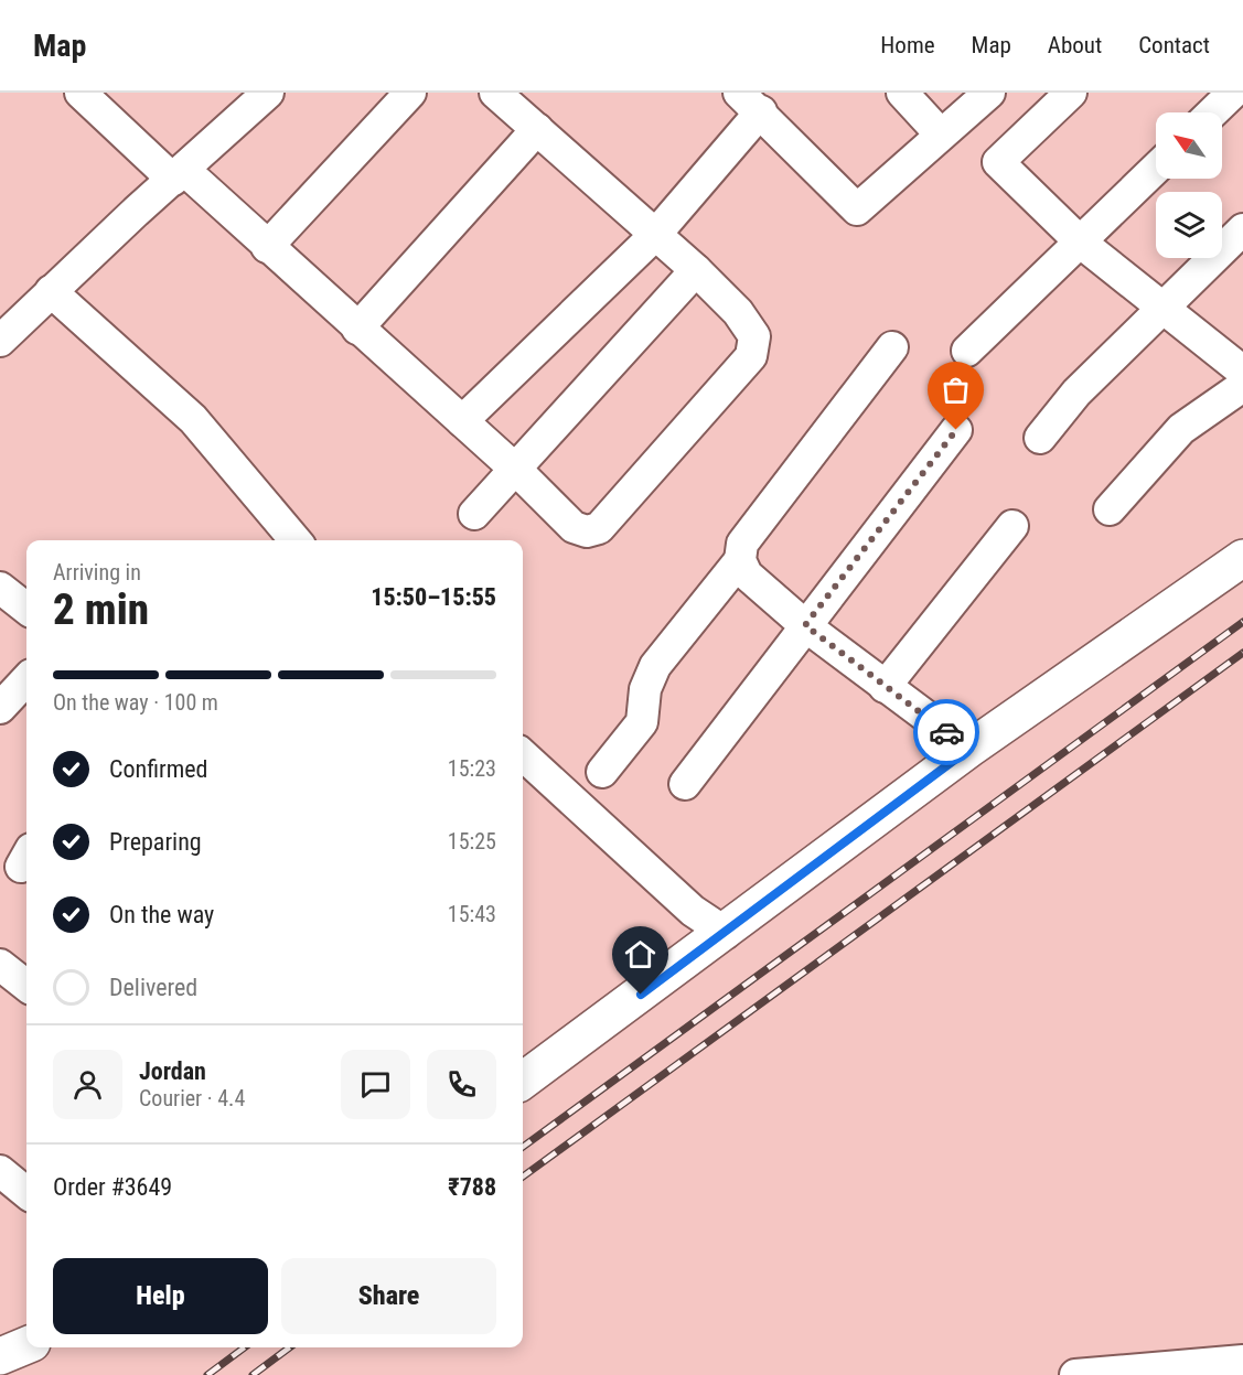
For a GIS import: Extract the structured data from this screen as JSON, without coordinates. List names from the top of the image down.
{
  "north": "top left",
  "page": {
    "header": "Map",
    "nav": [
      "Home",
      "Map",
      "About",
      "Contact"
    ],
    "heading": ["2 min", "Arriving in", "15:50–15:55"],
    "panel": [
      "Jordan",
      "Courier · 4.4",
      "Order #3649",
      "₹788"
    ],
    "bar": "On the way · 100 m",
    "list": [
      ["Confirmed", "15:23"],
      ["Preparing", "15:25"],
      ["On the way", "15:43"],
      "Delivered"
    ],
    "buttons": ["Help", "Share"]
  }
}
